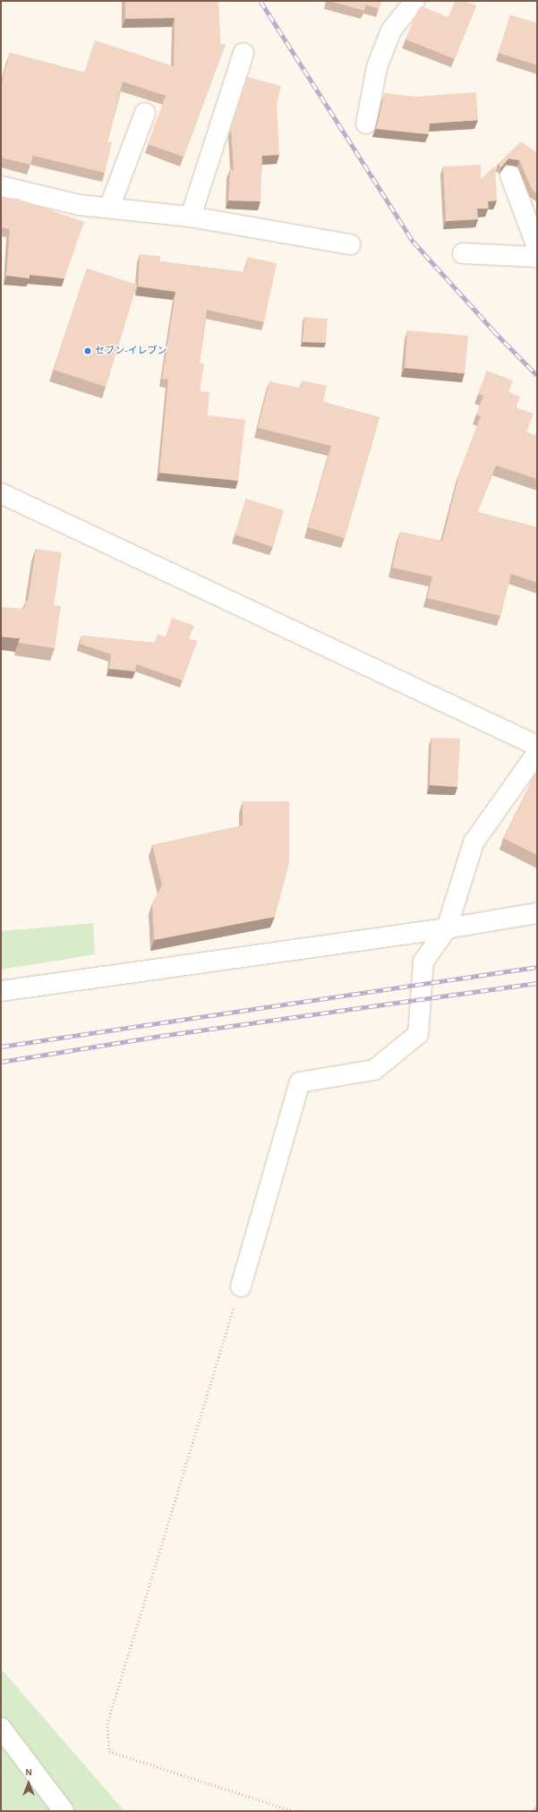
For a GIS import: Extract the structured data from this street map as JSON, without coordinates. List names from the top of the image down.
{
  "places": ["セブン-イレブン"],
  "north": "top"
}
